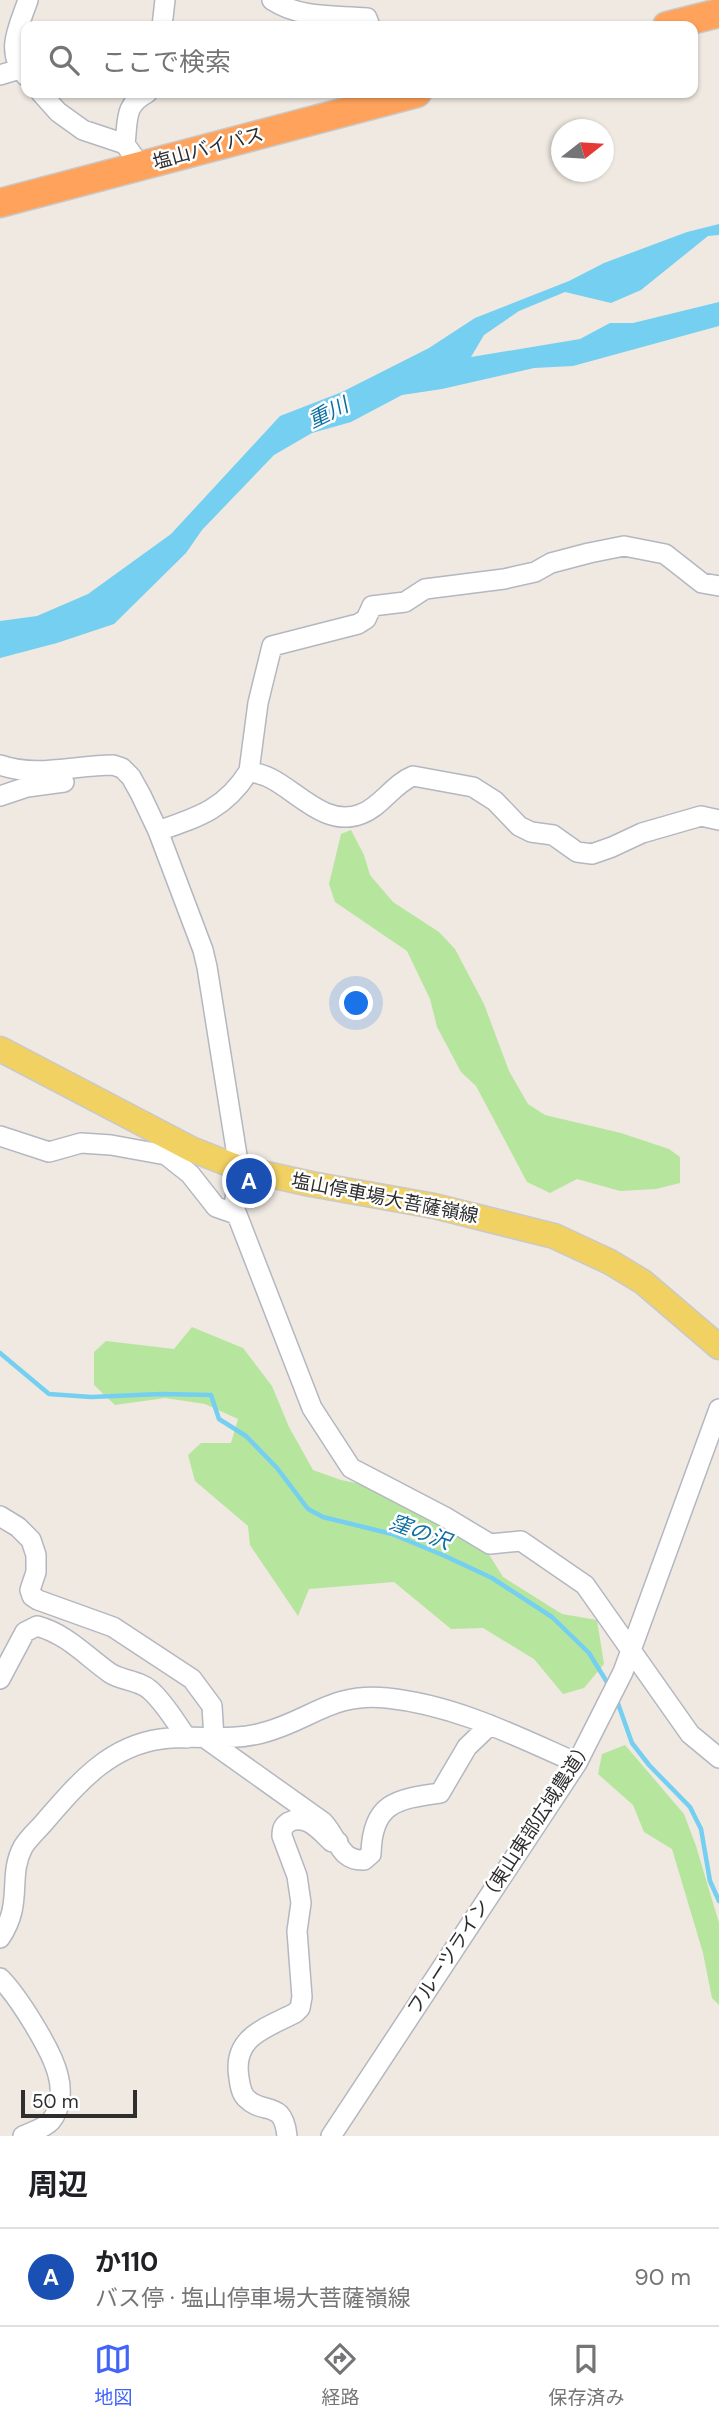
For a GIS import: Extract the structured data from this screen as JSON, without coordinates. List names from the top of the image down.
{
  "streets": {
    "highway": ["塩山バイパス"],
    "main road": ["塩山停車場大菩薩嶺線"],
    "street": ["フルーツライン（東山東部広域農道）"]
  },
  "water": ["重川", "窪の沢"],
  "scale_bar": "50 m",
  "north": "right",
  "page": {
    "search": "ここで検索",
    "pins": "A",
    "scale": "50 m",
    "heading": "周辺",
    "list": [
      {
        "mark": "A",
        "name": "か110",
        "note": "バス停 · 塩山停車場大菩薩嶺線",
        "value": "90 m"
      }
    ],
    "nav": ["地図", "経路", "保存済み"]
  }
}
